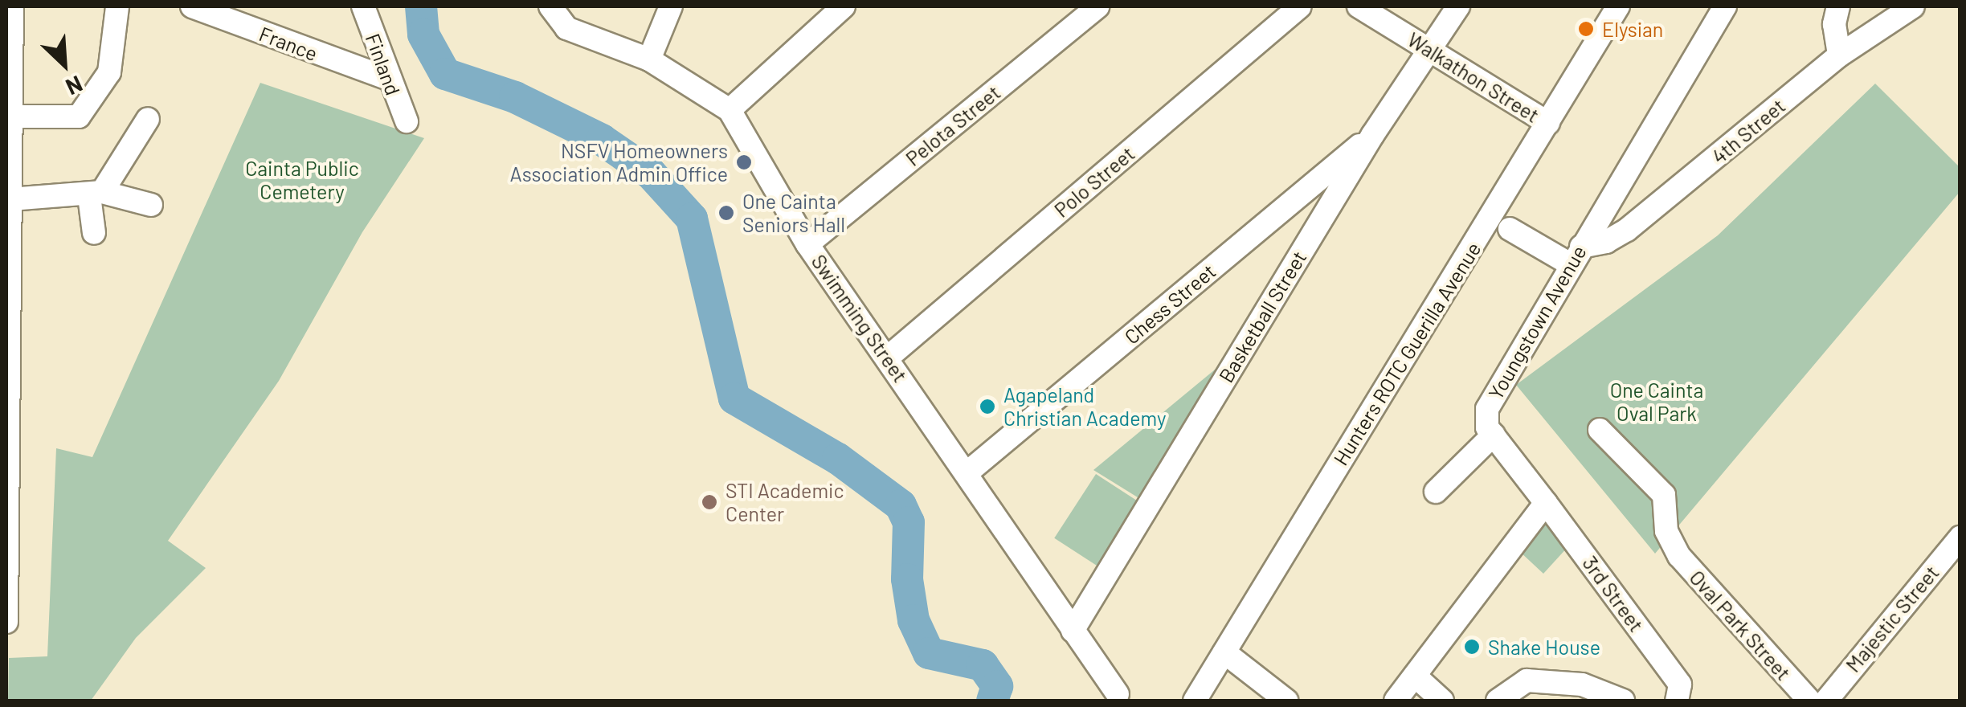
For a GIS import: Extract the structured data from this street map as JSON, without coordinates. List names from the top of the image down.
{
  "streets": {
    "street": [
      "France",
      "Finland",
      "Walkathon Street",
      "Pelota Street",
      "4th Street",
      "Polo Street",
      "Chess Street",
      "Basketball Street",
      "Swimming Street",
      "Youngstown Avenue",
      "Hunters ROTC Guerilla Avenue",
      "3rd Street",
      "Majestic Street",
      "Oval Park Street"
    ]
  },
  "crossings": [
    ["France", "Finland"],
    ["Walkathon Street", "Basketball Street"],
    ["Walkathon Street", "Hunters ROTC Guerilla Avenue"],
    ["Pelota Street", "Swimming Street"],
    ["4th Street", "Youngstown Avenue"],
    ["Polo Street", "Swimming Street"],
    ["Chess Street", "Basketball Street"],
    ["Chess Street", "Swimming Street"],
    ["Basketball Street", "Swimming Street"]
  ],
  "parks": ["Cainta Public Cemetery", "One Cainta Oval Park"],
  "places": [
    "Elysian",
    "NSFV Homeowners Association Admin Office",
    "One Cainta Seniors Hall",
    "Agapeland Christian Academy",
    "STI Academic Center",
    "Shake House"
  ],
  "north": "bottom right"
}
